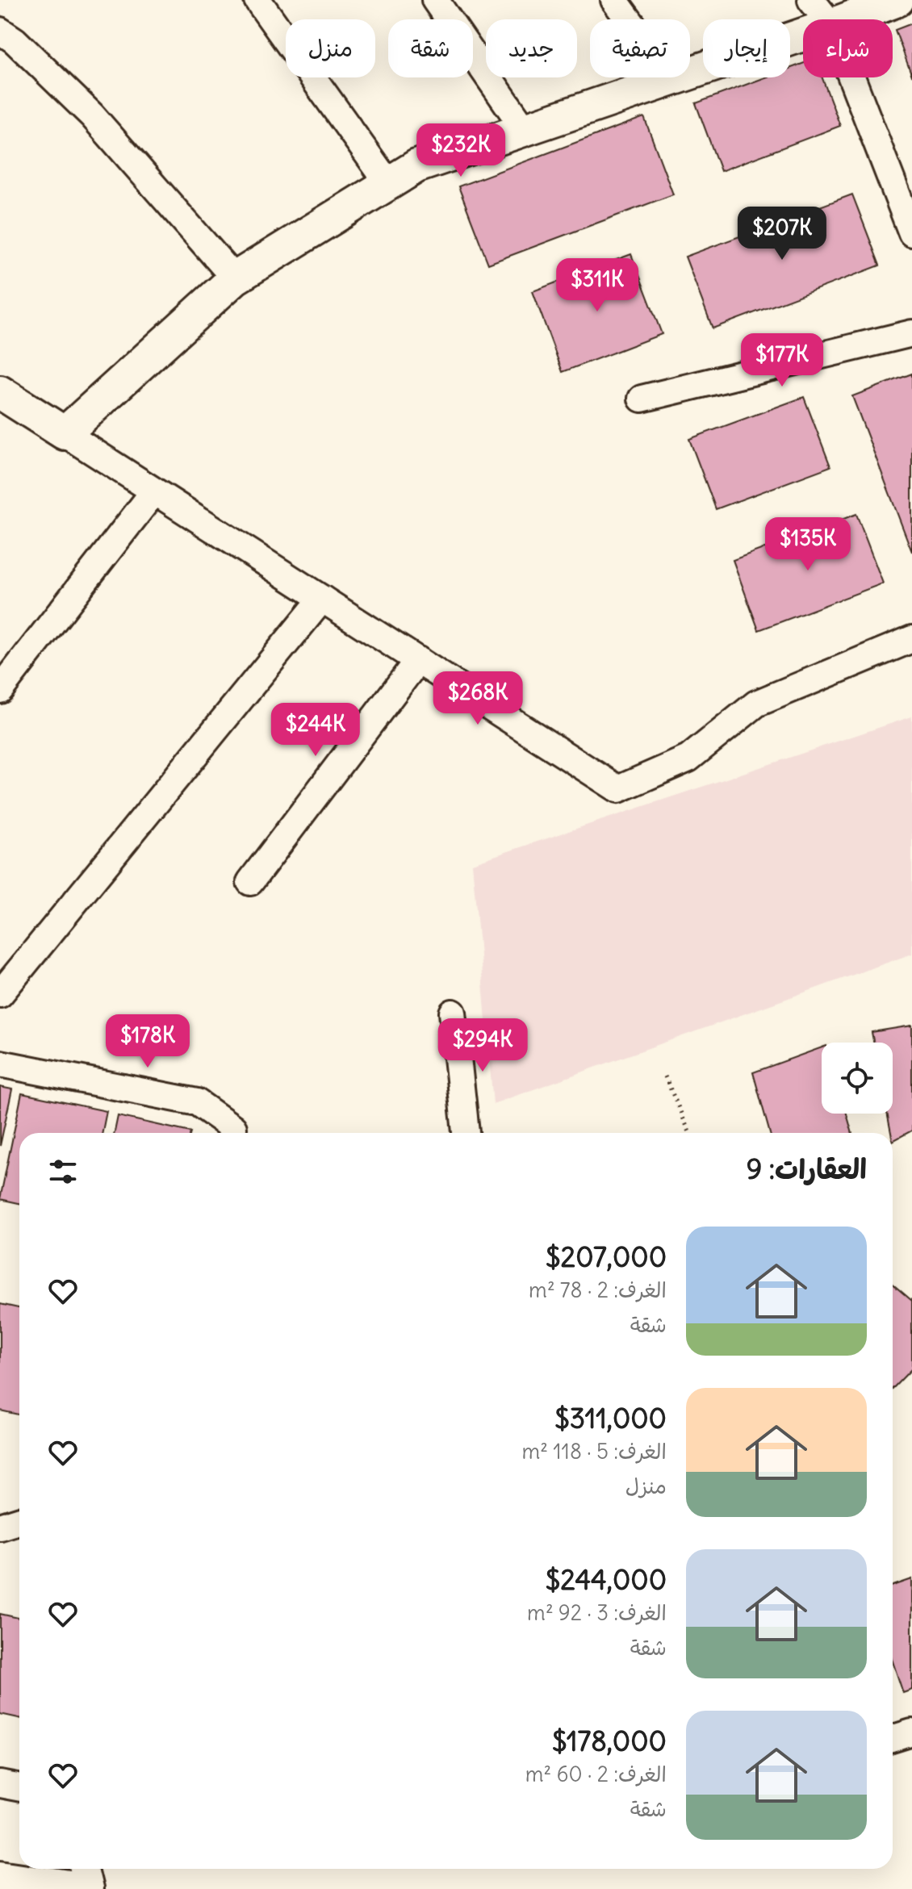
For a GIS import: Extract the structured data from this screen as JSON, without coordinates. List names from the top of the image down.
{
  "page": {
    "chip": [
      "شراء",
      "إيجار",
      "تصفية",
      "جديد",
      "شقة",
      "منزل"
    ],
    "price": [
      "$232K",
      "$207K",
      "$311K",
      "$177K",
      "$135K",
      "$268K",
      "$244K",
      "$178K",
      "$294K"
    ],
    "heading": "العقارات: 9",
    "list": [
      {
        "name": "$207,000",
        "note": "الغرف: 2 · 78 m² · شقة"
      },
      {
        "name": "$311,000",
        "note": "الغرف: 5 · 118 m² · منزل"
      },
      {
        "name": "$244,000",
        "note": "الغرف: 3 · 92 m² · شقة"
      },
      {
        "name": "$178,000",
        "note": "الغرف: 2 · 60 m² · شقة"
      }
    ]
  }
}
